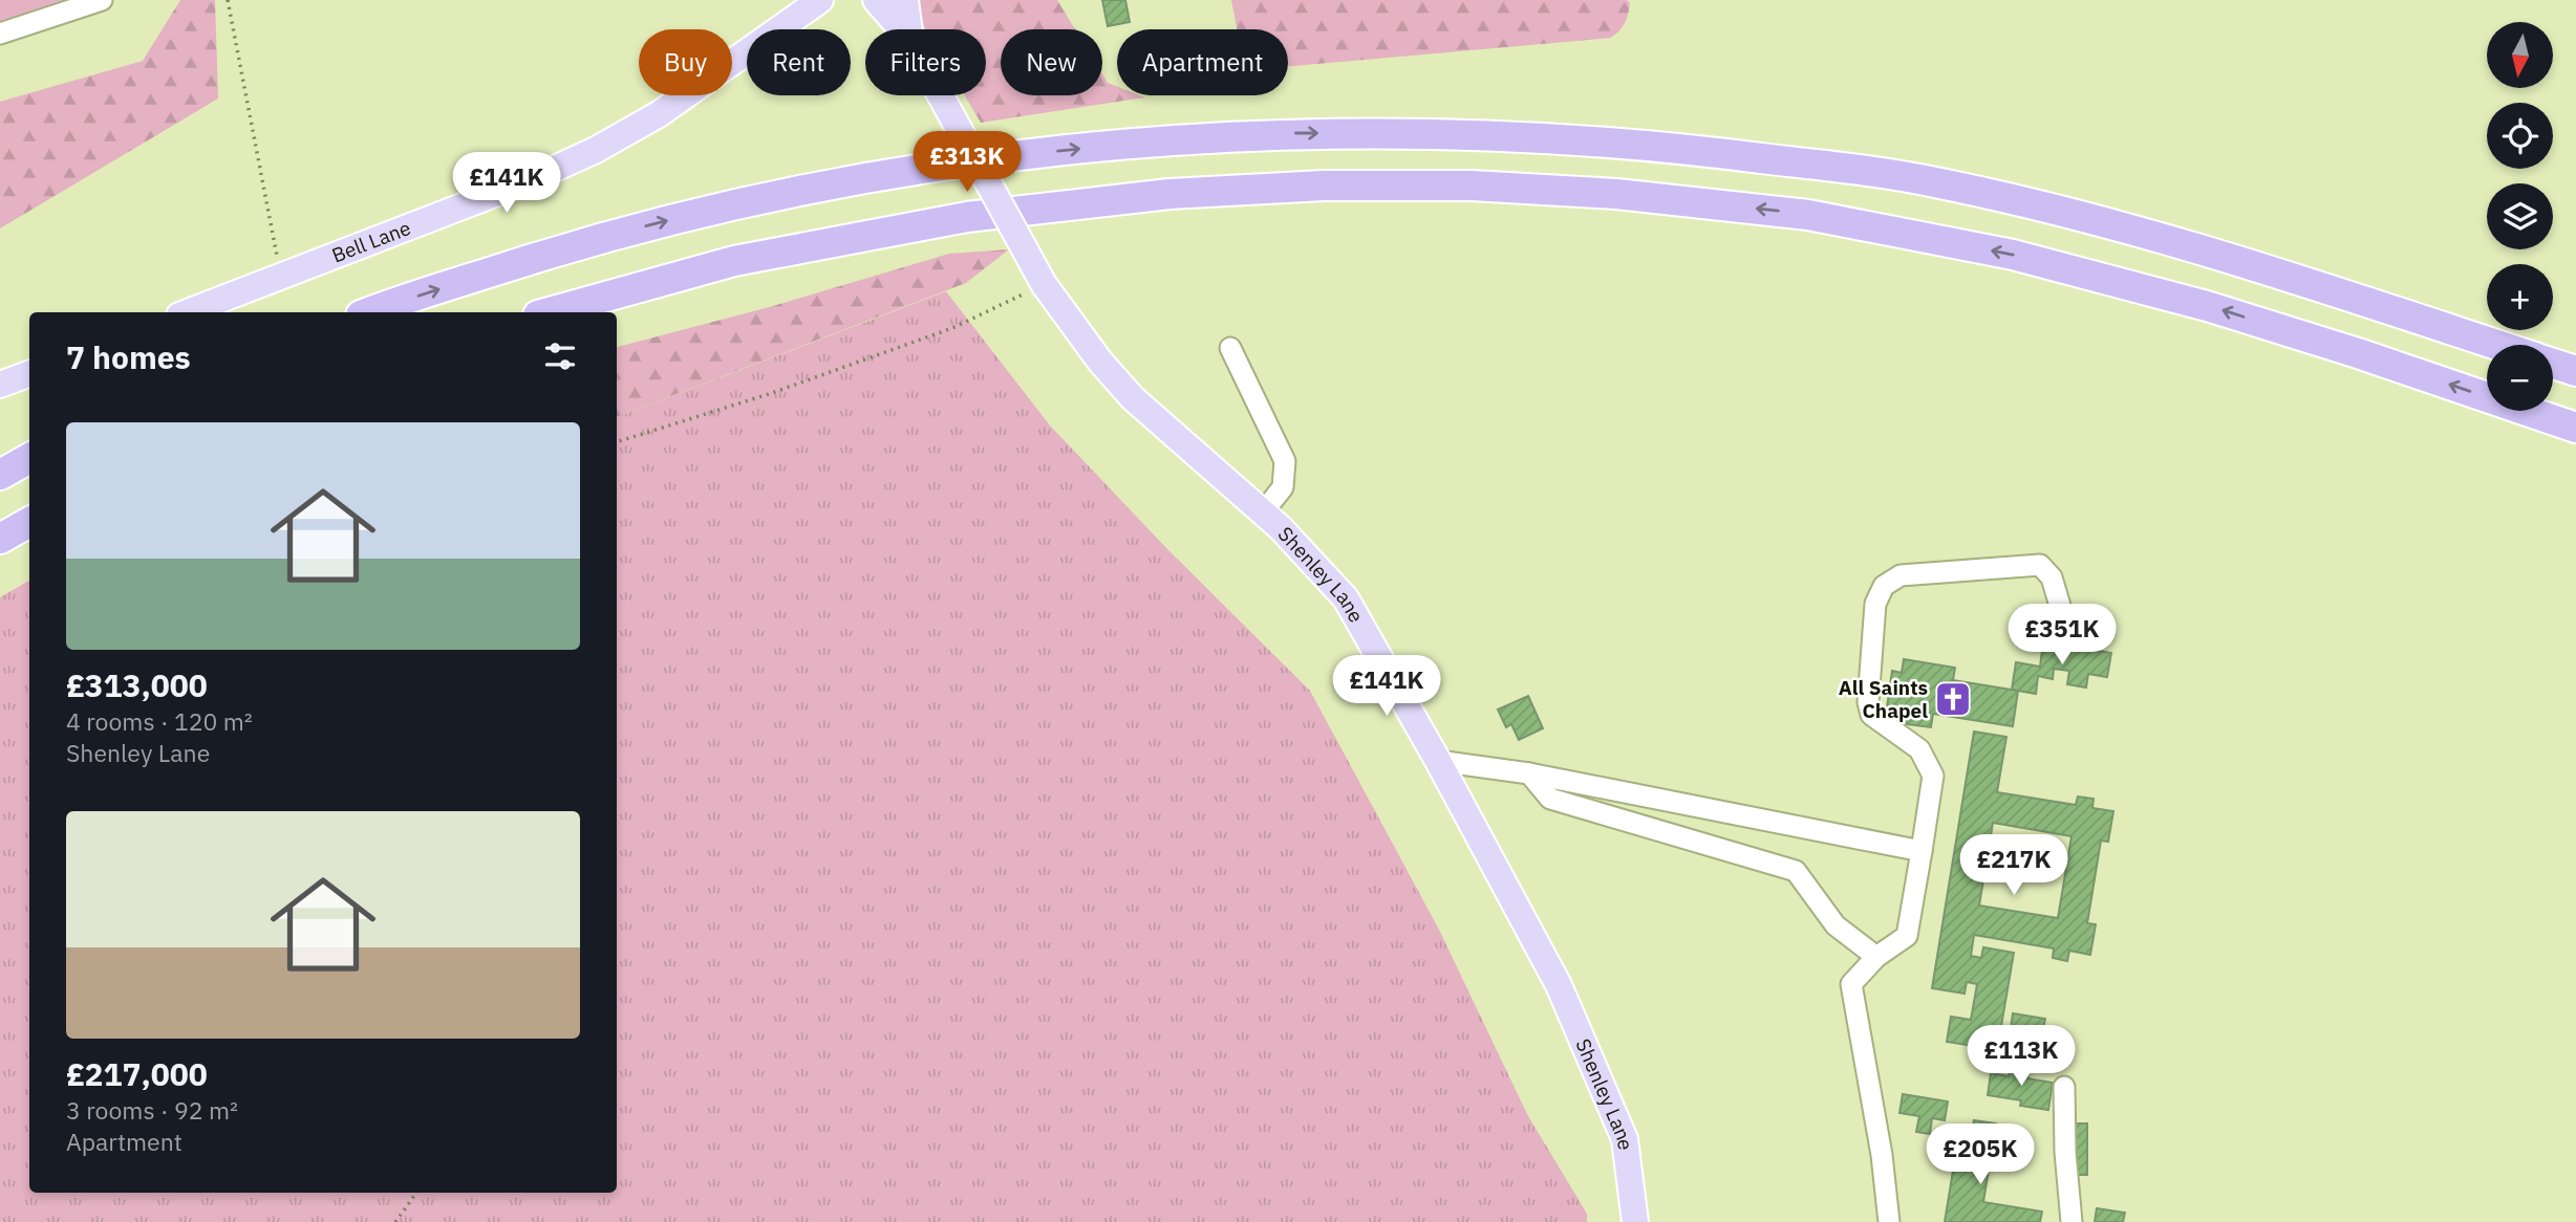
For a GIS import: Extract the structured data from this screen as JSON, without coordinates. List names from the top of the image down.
{
  "streets": {
    "main road": ["Bell Lane", "Shenley Lane"]
  },
  "places": {
    "church": ["All Saints Chapel"]
  },
  "north": "bottom",
  "page": {
    "map_buttons": ["+", "−"],
    "chip": [
      "Buy",
      "Rent",
      "Filters",
      "New",
      "Apartment"
    ],
    "price": [
      "£313K",
      "£141K",
      "£351K",
      "£141K",
      "£217K",
      "£113K",
      "£205K"
    ],
    "heading": "7 homes",
    "list": [
      {
        "name": "£313,000",
        "note": "4 rooms · 120 m² · Shenley Lane"
      },
      {
        "name": "£217,000",
        "note": "3 rooms · 92 m² · Apartment"
      }
    ]
  }
}
